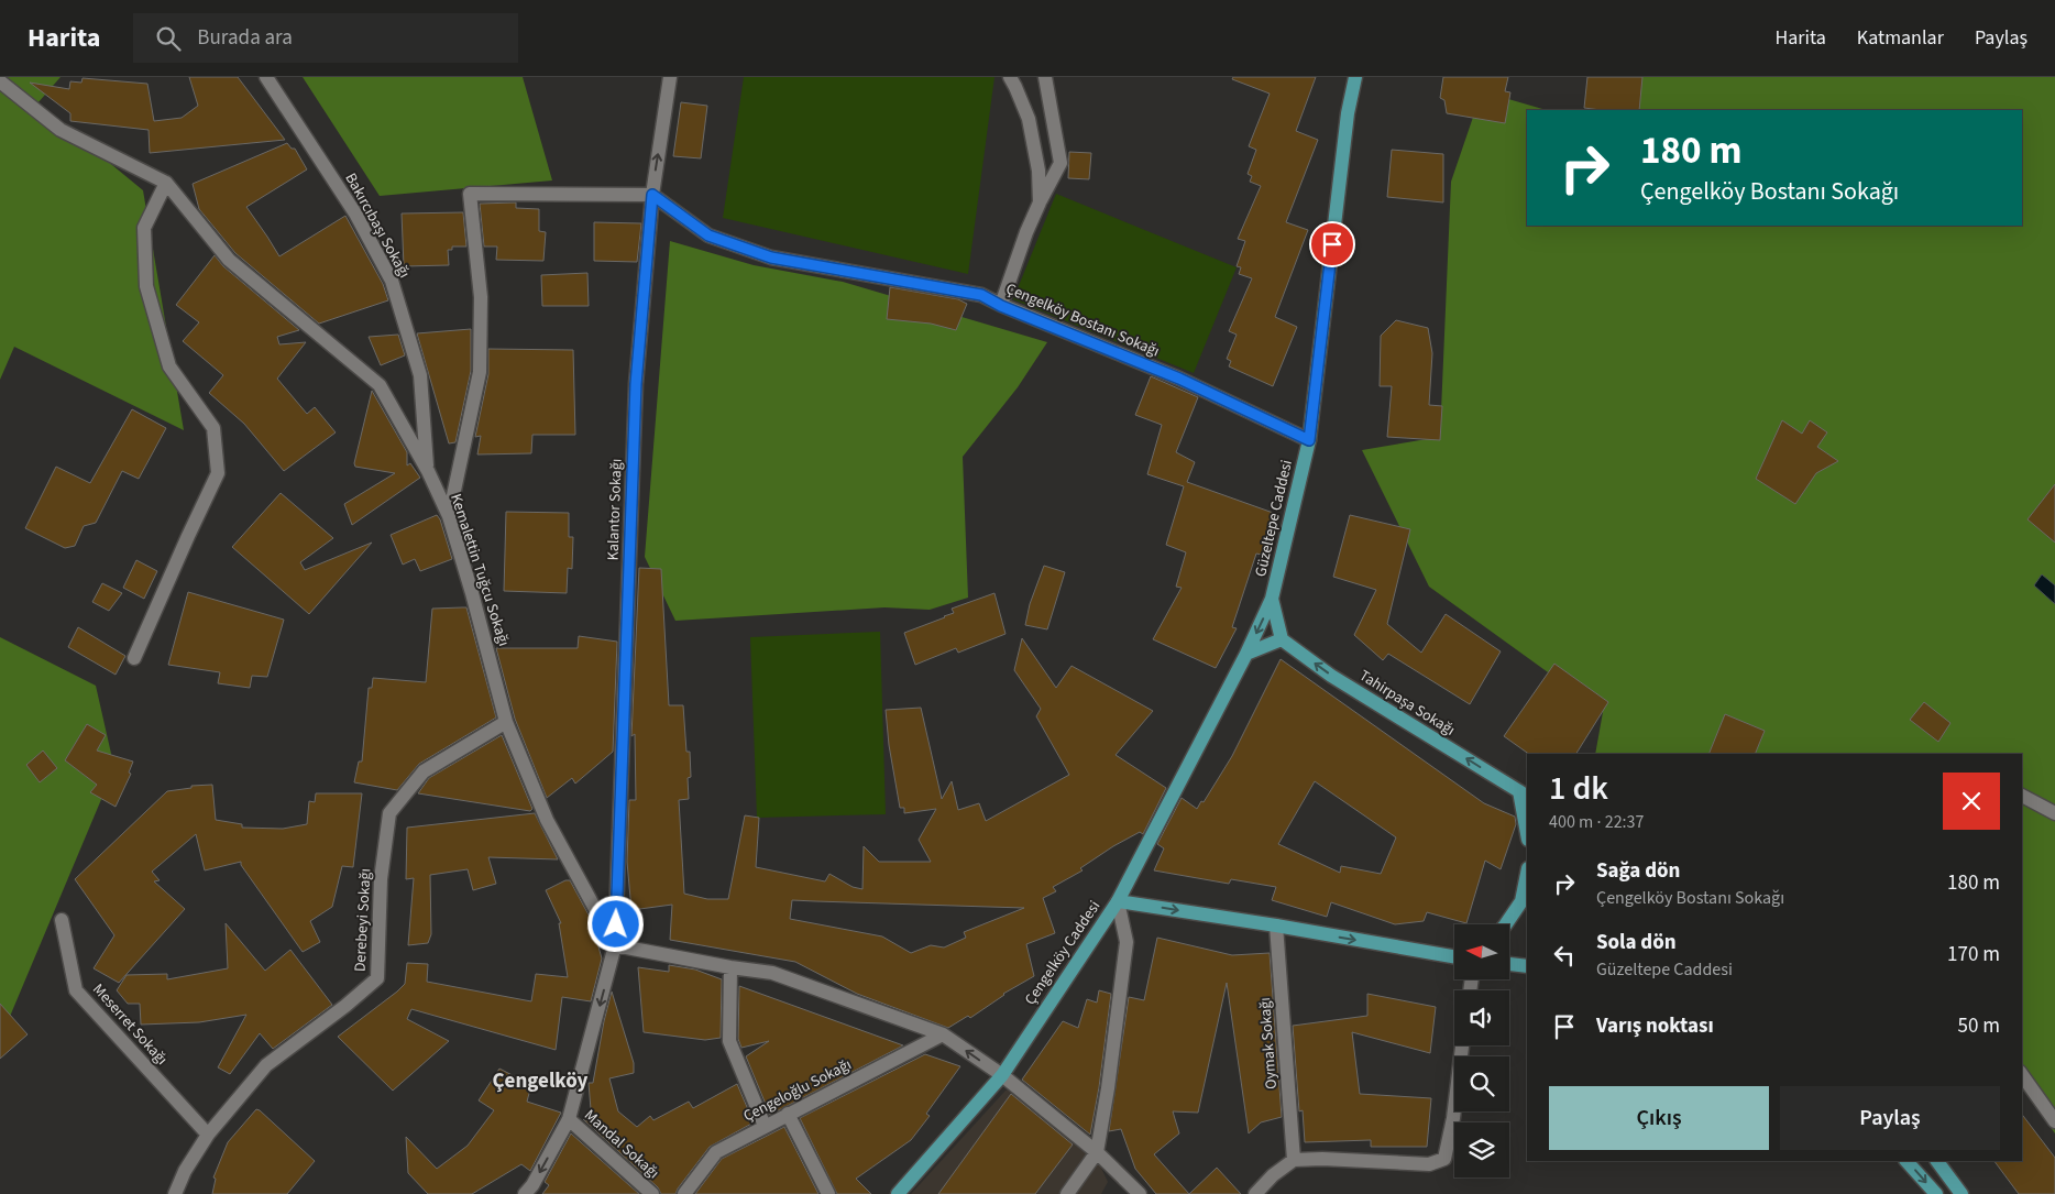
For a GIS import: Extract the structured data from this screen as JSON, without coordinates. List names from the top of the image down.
{
  "streets": {
    "main road": ["Güzeltepe Caddesi", "Tahirpaşa Sokağı", "Çengelköy Caddesi"],
    "street": [
      "Bakırcıbaşı Sokağı",
      "Çengelköy Bostanı Sokağı",
      "Kalantor Sokağı",
      "Kemalettin Tuğcu Sokağı",
      "Derebeyi Sokağı",
      "Meserret Sokağı",
      "Oymak Sokağı",
      "Çengeloğlu Sokağı",
      "Mandal Sokağı"
    ]
  },
  "crossings": [
    ["Bakırcıbaşı Sokağı", "Kemalettin Tuğcu Sokağı"],
    ["Çengelköy Bostanı Sokağı", "Kalantor Sokağı"],
    ["Çengelköy Bostanı Sokağı", "Güzeltepe Caddesi"],
    ["Kalantor Sokağı", "Kemalettin Tuğcu Sokağı"],
    ["Kalantor Sokağı", "Mandal Sokağı"],
    ["Güzeltepe Caddesi", "Çengelköy Caddesi"],
    ["Kemalettin Tuğcu Sokağı", "Derebeyi Sokağı"],
    ["Derebeyi Sokağı", "Meserret Sokağı"],
    ["Çengelköy Caddesi", "Oymak Sokağı"]
  ],
  "one_way": ["Tahirpaşa Sokağı", "Çengelköy Caddesi"],
  "districts": ["Çengelköy"],
  "north": "left",
  "page": {
    "header": "Harita",
    "search": "Burada ara",
    "nav": ["Harita", "Katmanlar", "Paylaş"],
    "turn": ["180 m", "Çengelköy Bostanı Sokağı"],
    "heading": ["1 dk", "400 m · 22:37"],
    "list": [
      {
        "name": "Sağa dön",
        "note": "Çengelköy Bostanı Sokağı",
        "value": "180 m"
      },
      {
        "name": "Sola dön",
        "note": "Güzeltepe Caddesi",
        "value": "170 m"
      },
      {
        "name": "Varış noktası",
        "value": "50 m"
      }
    ],
    "buttons": ["Çıkış", "Paylaş"]
  }
}
